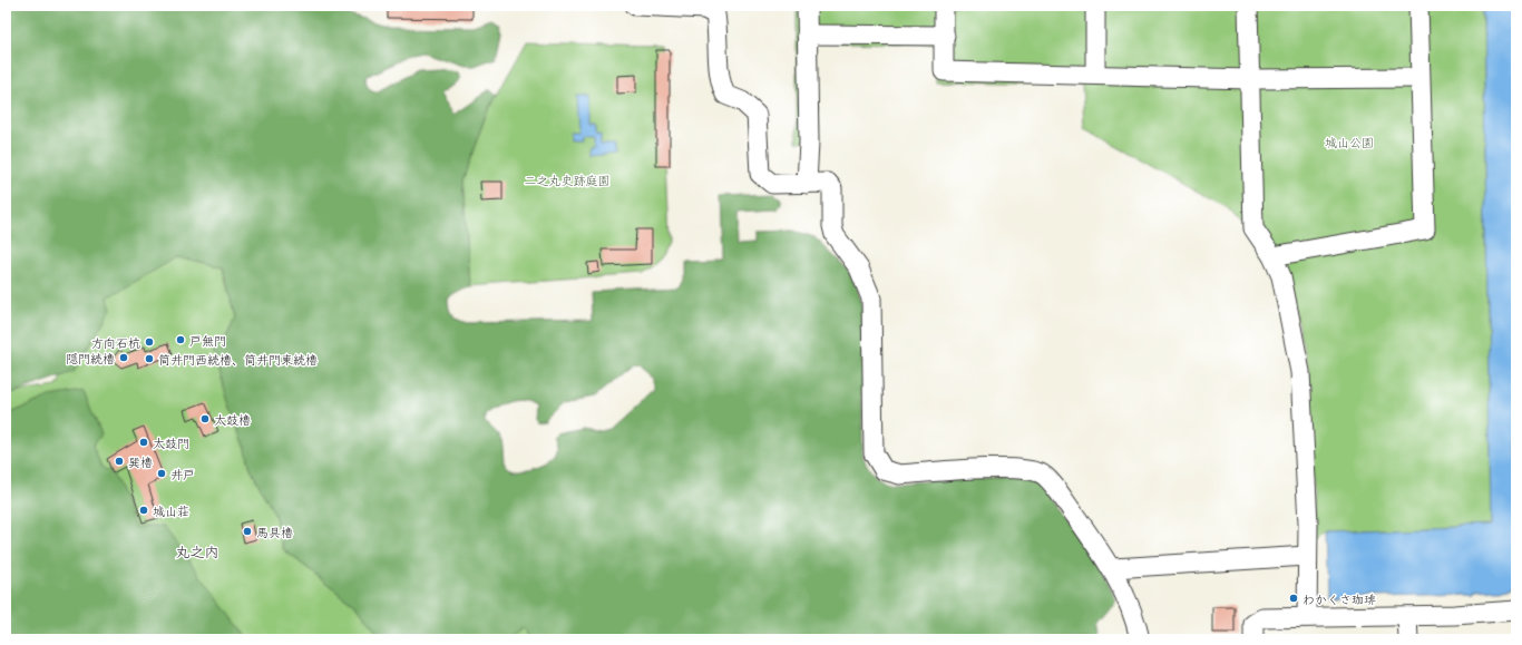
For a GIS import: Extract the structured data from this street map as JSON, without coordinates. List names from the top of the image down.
{
  "districts": ["丸之内"],
  "parks": ["城山公園", "二之丸史跡庭園"],
  "places": [
    "戸無門",
    "方向石杭",
    "隠門続櫓",
    "筒井門西続櫓、筒井門東続櫓",
    "太鼓櫓",
    "太鼓門",
    "巽櫓",
    "井戸",
    "城山荘",
    "馬具櫓",
    "わかくさ珈琲"
  ]
}
